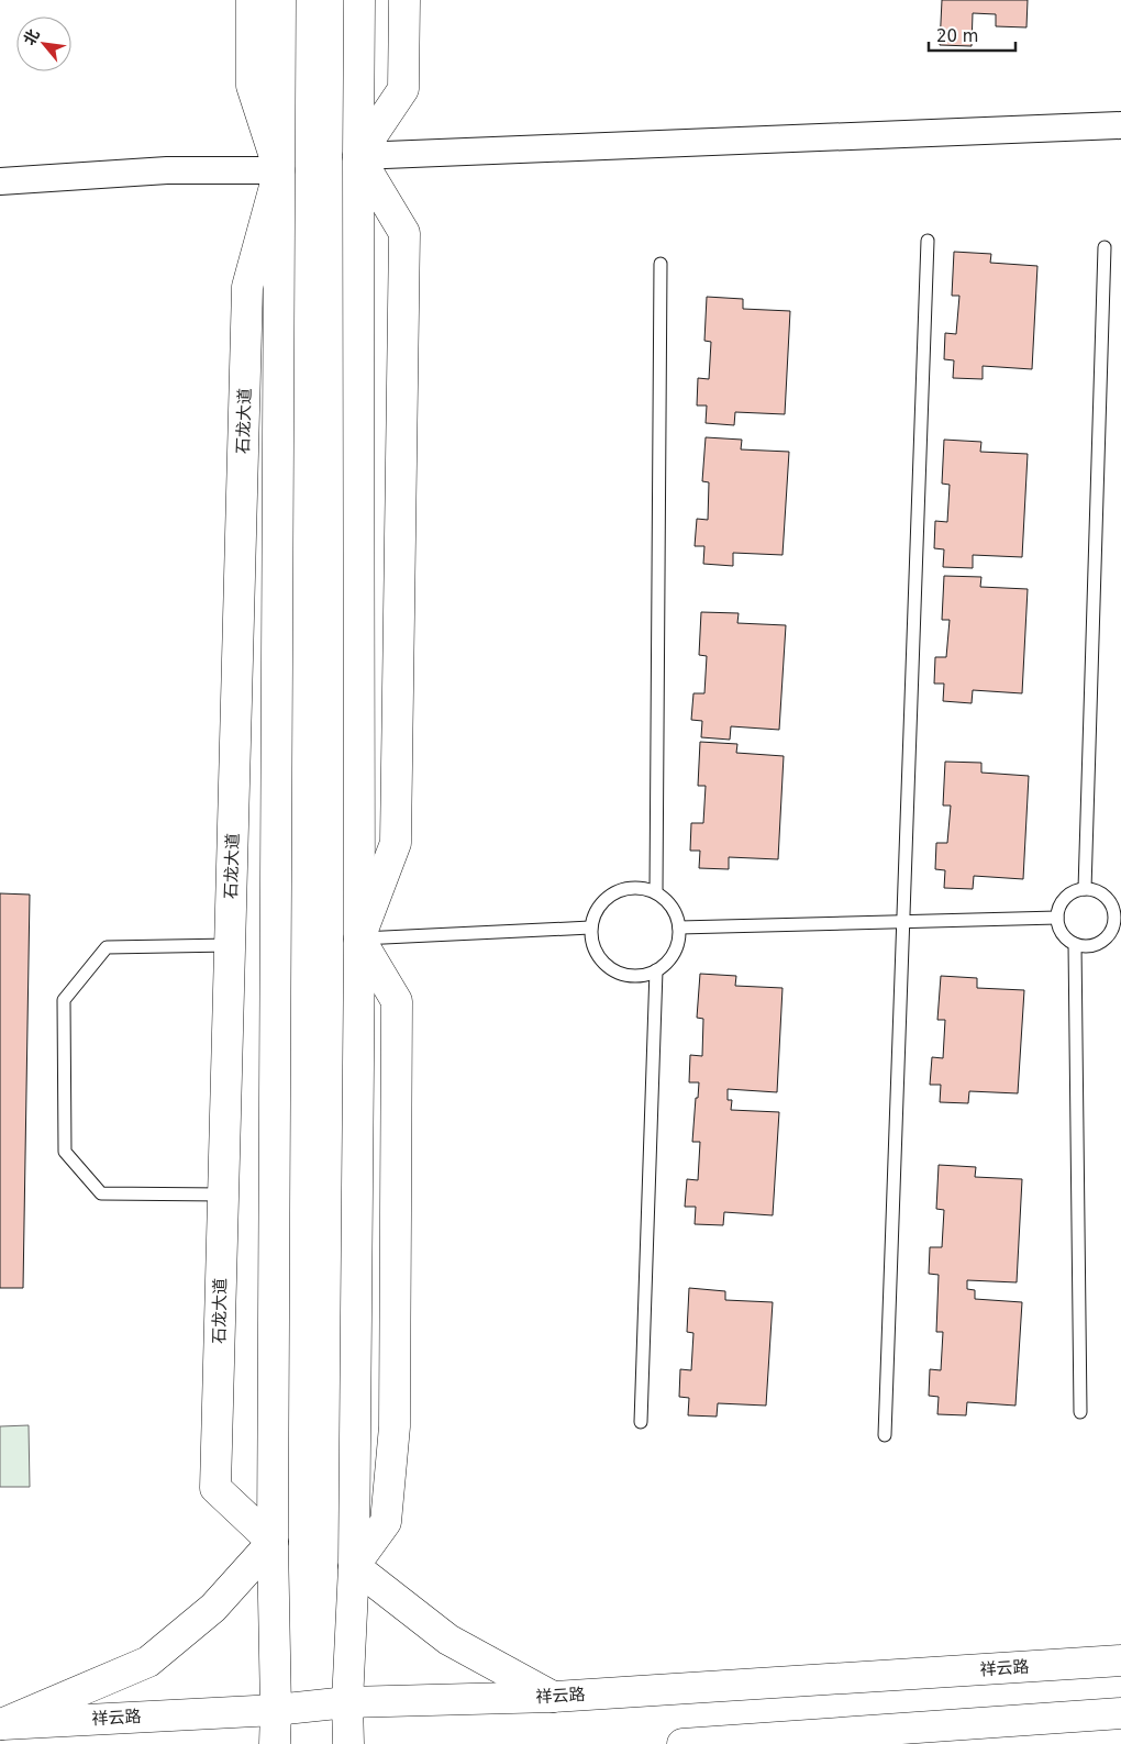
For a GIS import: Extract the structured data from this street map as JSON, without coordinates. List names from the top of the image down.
{
  "streets": {
    "main road": ["石龙大道", "祥云路"]
  },
  "crossings": [
    ["石龙大道", "祥云路"]
  ],
  "scale_bar": "20 m",
  "north": "top left"
}
